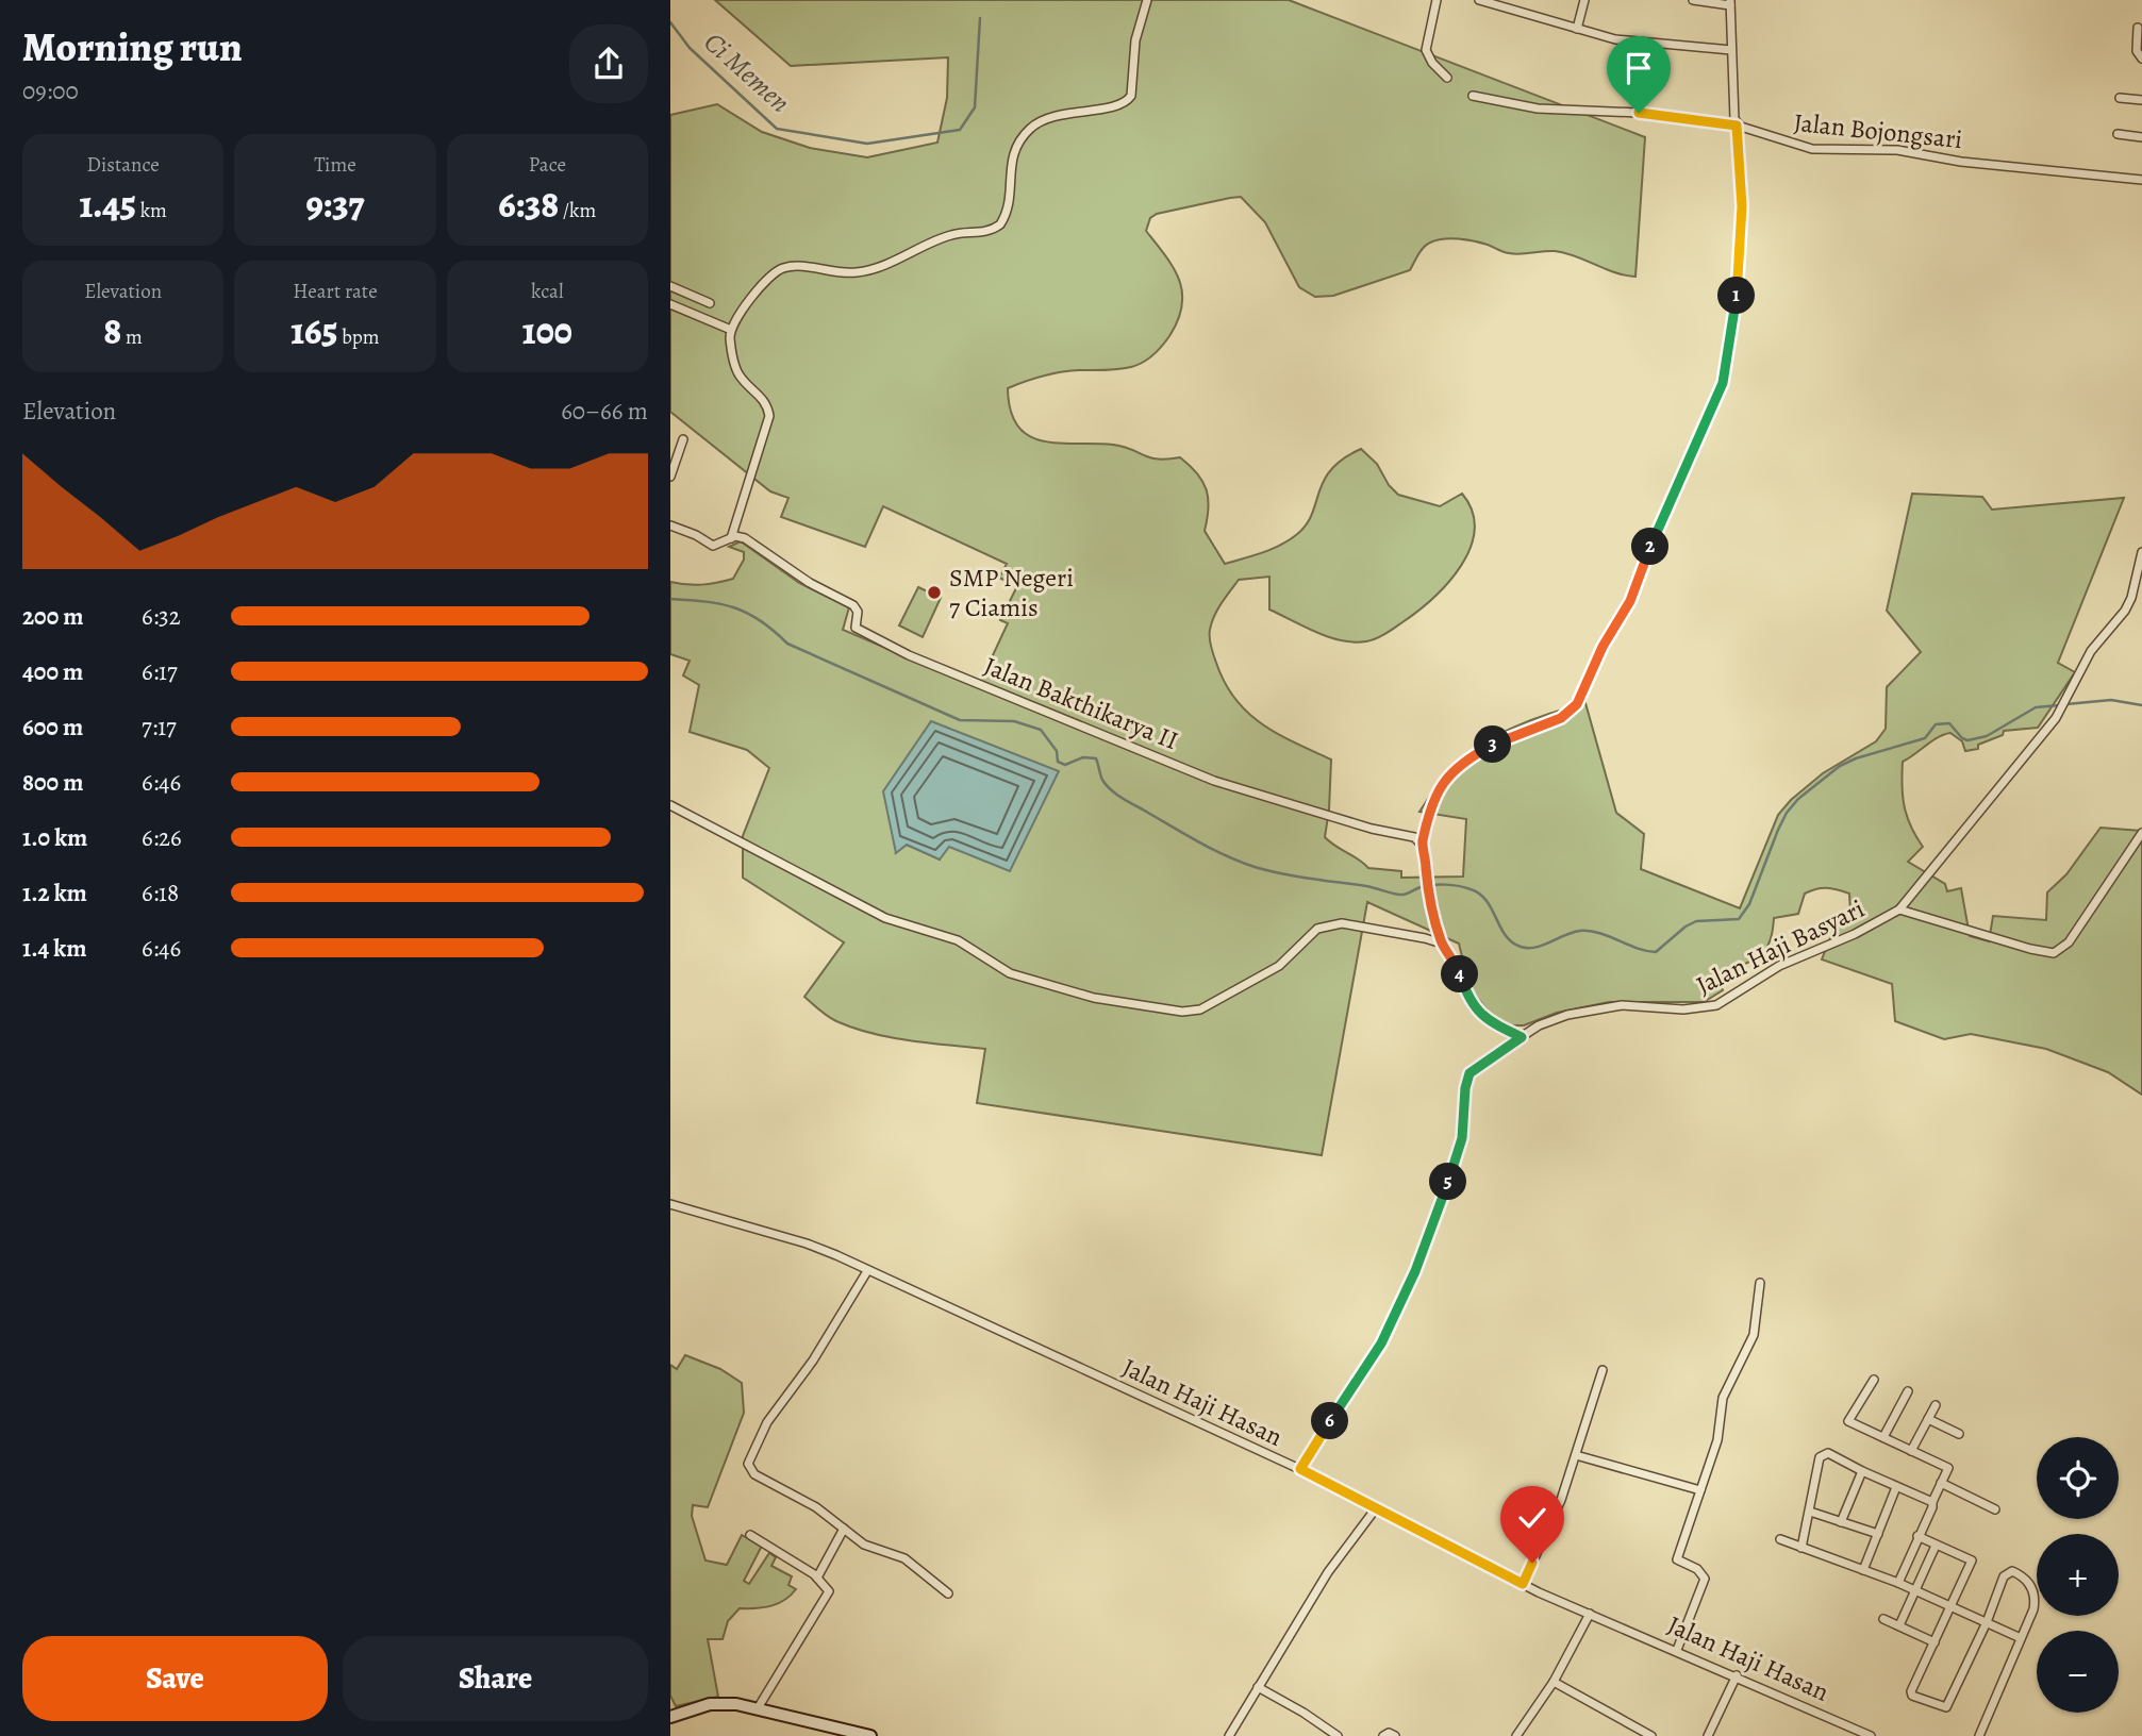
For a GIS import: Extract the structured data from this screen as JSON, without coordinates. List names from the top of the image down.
{
  "streets": {
    "street": [
      "Jalan Bojongsari",
      "Jalan Bakthikarya II",
      "Jalan Haji Basyari",
      "Jalan Haji Hasan"
    ]
  },
  "crossings": [
    ["Jalan Haji Basyari", "Jalan Haji Hasan"]
  ],
  "water": ["Ci Memen"],
  "places": ["SMP Negeri 7 Ciamis"],
  "page": {
    "heading": ["Morning run", "09:00"],
    "stats": [
      ["Distance", "1.45 km"],
      ["Time", "9:37"],
      ["Pace", "6:38 /km"],
      ["Elevation", "8 m"],
      ["Heart rate", "165 bpm"],
      ["kcal", "100"]
    ],
    "pins": [
      "1",
      "2",
      "3",
      "4",
      "5",
      "6"
    ],
    "chart": ["Elevation", "60–66 m"],
    "list": [
      {
        "name": "200 m",
        "note": "6:32"
      },
      {
        "name": "400 m",
        "note": "6:17"
      },
      {
        "name": "600 m",
        "note": "7:17"
      },
      {
        "name": "800 m",
        "note": "6:46"
      },
      {
        "name": "1.0 km",
        "note": "6:26"
      },
      {
        "name": "1.2 km",
        "note": "6:18"
      },
      {
        "name": "1.4 km",
        "note": "6:46"
      }
    ],
    "map_buttons": ["+", "−"],
    "buttons": ["Save", "Share"]
  }
}
